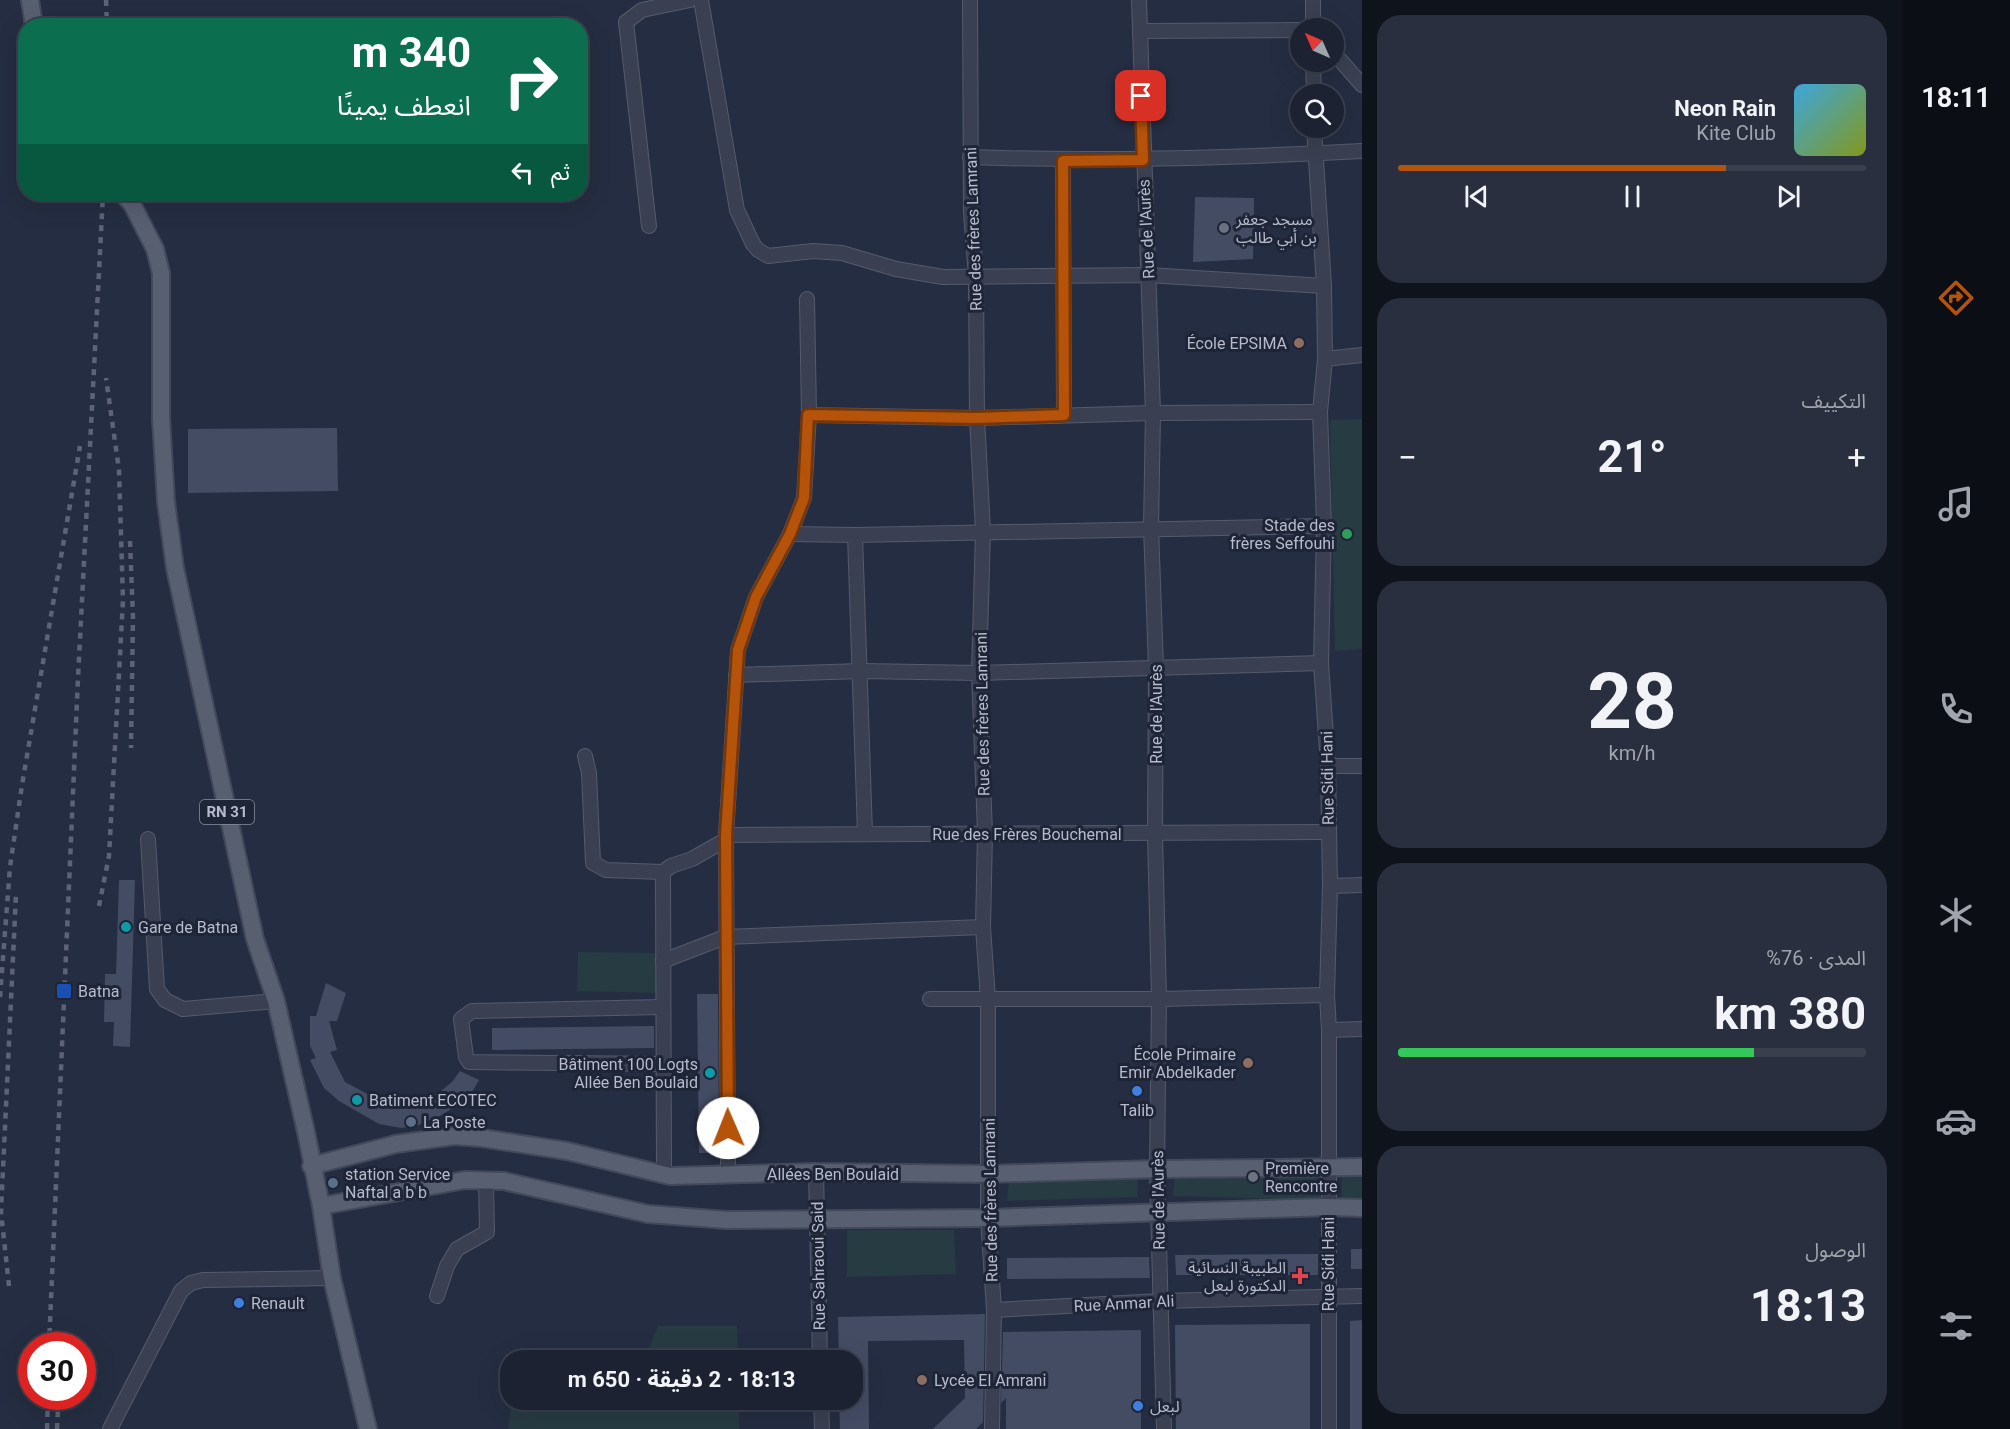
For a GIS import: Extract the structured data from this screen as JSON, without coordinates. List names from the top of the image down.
{
  "streets": {
    "main road": ["RN 31", "Allées Ben Boulaid"],
    "street": [
      "Rue des frères Lamrani",
      "Rue de l'Aurès",
      "Rue Sidi Hani",
      "Rue des Frères Bouchemal",
      "Rue Sahraoui Said",
      "Rue Anmar Ali"
    ]
  },
  "crossings": [
    ["Rue des frères Lamrani", "Rue des Frères Bouchemal"],
    ["Rue des frères Lamrani", "Allées Ben Boulaid"],
    ["Rue des frères Lamrani", "Rue Anmar Ali"],
    ["Rue de l'Aurès", "Rue des Frères Bouchemal"],
    ["Rue de l'Aurès", "Allées Ben Boulaid"],
    ["Rue de l'Aurès", "Rue Anmar Ali"],
    ["Rue Sidi Hani", "Rue des Frères Bouchemal"],
    ["Rue Sidi Hani", "Allées Ben Boulaid"],
    ["Rue Sidi Hani", "Rue Anmar Ali"],
    ["RN 31", "Allées Ben Boulaid"],
    ["Allées Ben Boulaid", "Rue Sahraoui Said"]
  ],
  "places": {
    "other": [
      "مسجد جعفر بن أبي طالب",
      "École EPSIMA",
      "Stade des frères Seffouhi",
      "Gare de Batna",
      "École Primaire Emir Abdelkader",
      "Bâtiment 100 Logts Allée Ben Boulaid",
      "Talib",
      "Batiment ECOTEC",
      "La Poste",
      "Première Rencontre",
      "station Service Naftal a b b",
      "Renault",
      "Lycée El Amrani",
      "لبعل"
    ],
    "transit": ["Batna"],
    "health": ["الطبيبة النسائية الدكتورة لبعل"]
  },
  "north": "top left",
  "page": {
    "tabs": "18:11",
    "turn": ["340 m", "انعطف يمينًا"],
    "song": ["Neon Rain", "Kite Club"],
    "then": "ثم",
    "tile": [
      "التكييف",
      ["28", "km/h"],
      ["المدى · 76%", "380 km"],
      ["الوصول", "18:13"]
    ],
    "heat": ["−", "21°", "+"],
    "limit": "30",
    "trip": "18:13 · 2 دقيقة · 650 m"
  }
}
